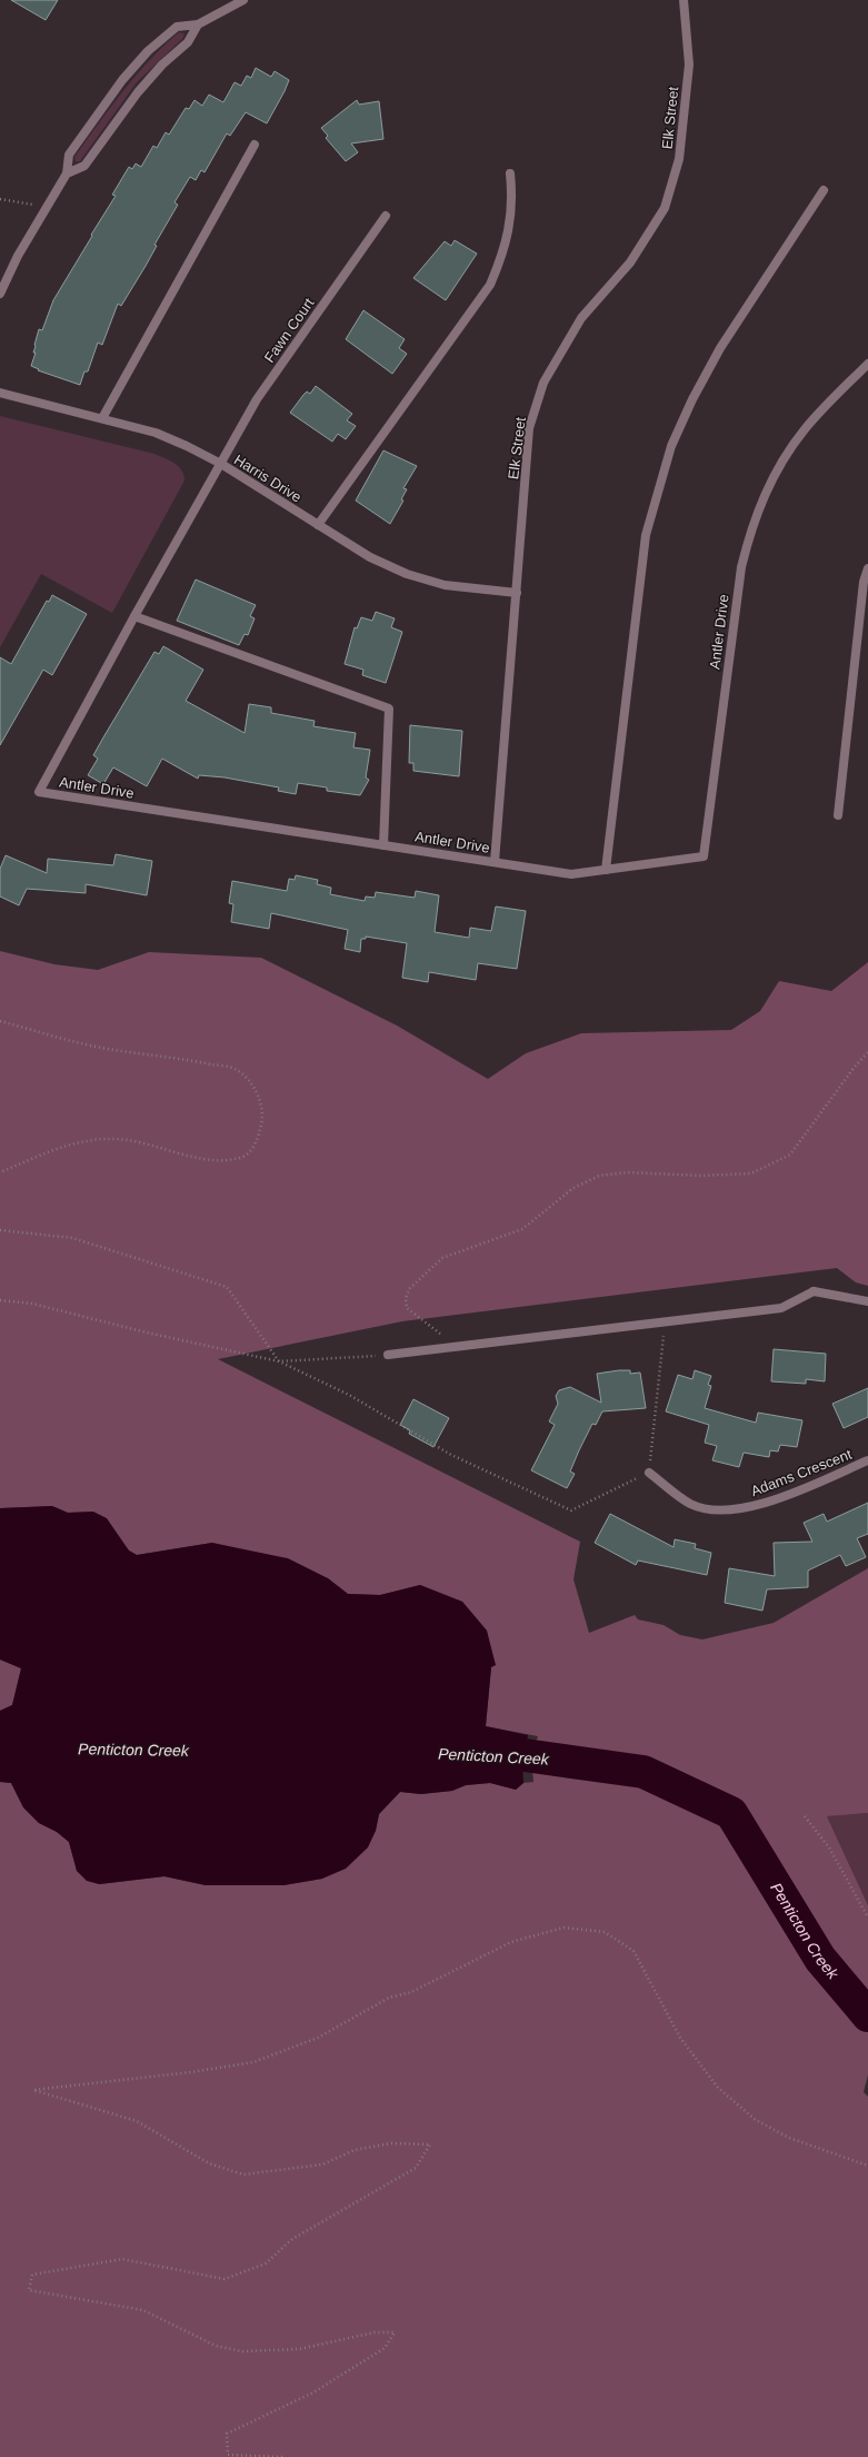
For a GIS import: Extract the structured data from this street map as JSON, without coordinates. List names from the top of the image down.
{
  "streets": {
    "street": [
      "Elk Street",
      "Fawn Court",
      "Harris Drive",
      "Antler Drive",
      "Adams Crescent"
    ]
  },
  "crossings": [
    ["Elk Street", "Harris Drive"],
    ["Elk Street", "Antler Drive"],
    ["Fawn Court", "Harris Drive"],
    ["Fawn Court", "Antler Drive"],
    ["Harris Drive", "Antler Drive"]
  ],
  "water": ["Penticton Creek"]
}
